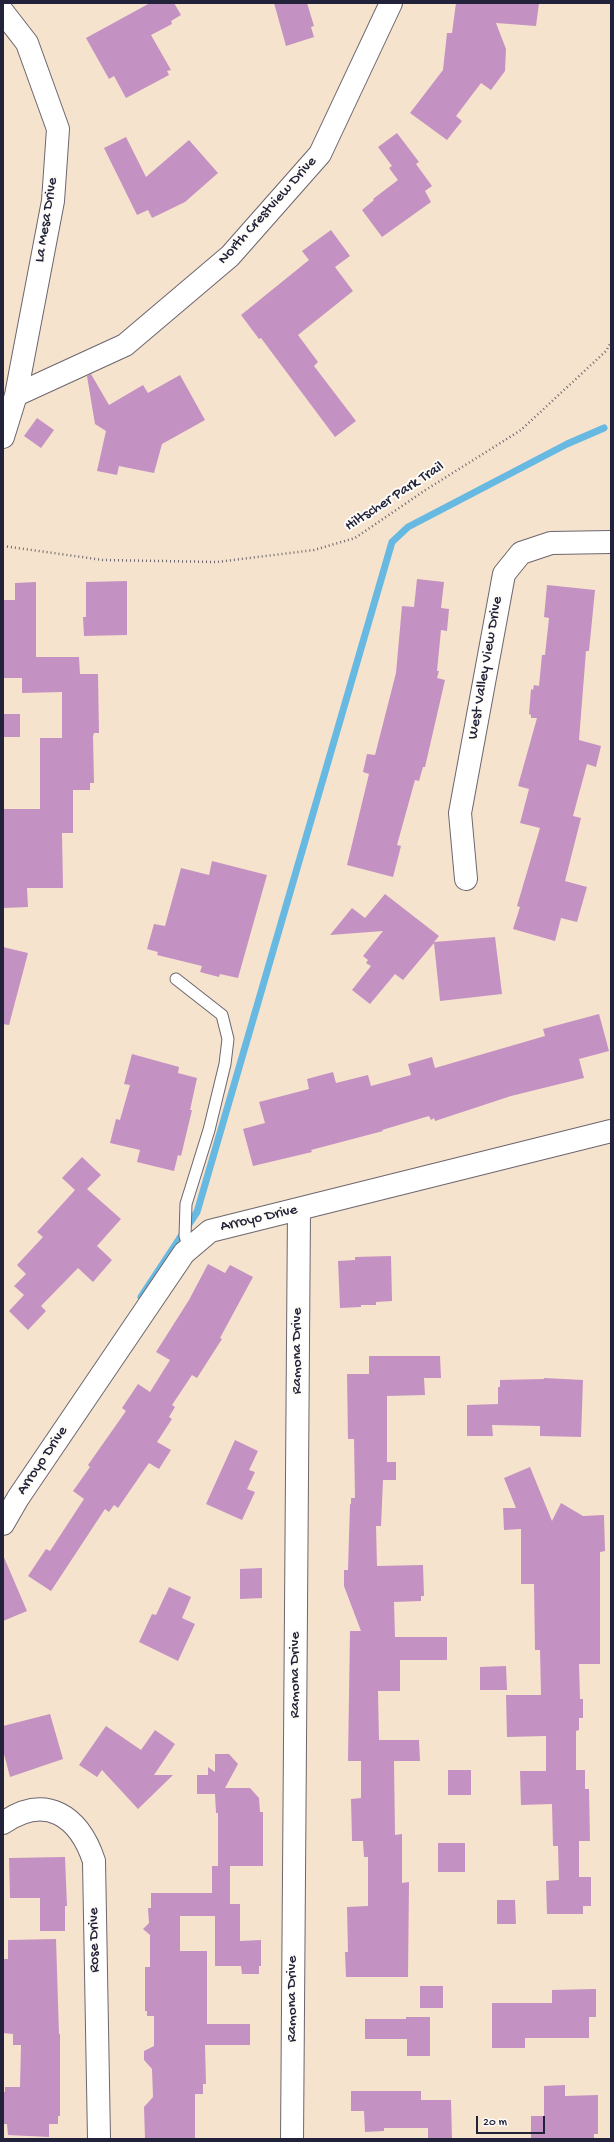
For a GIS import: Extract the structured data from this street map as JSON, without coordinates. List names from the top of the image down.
{
  "streets": {
    "street": [
      "North Crestview Drive",
      "La Mesa Drive",
      "West Valley View Drive",
      "Arroyo Drive",
      "Ramona Drive",
      "Rose Drive"
    ],
    "path": ["Hiltscher Park Trail"]
  },
  "crossings": [
    ["North Crestview Drive", "La Mesa Drive"],
    ["Arroyo Drive", "Ramona Drive"]
  ],
  "scale_bar": "20 m"
}
